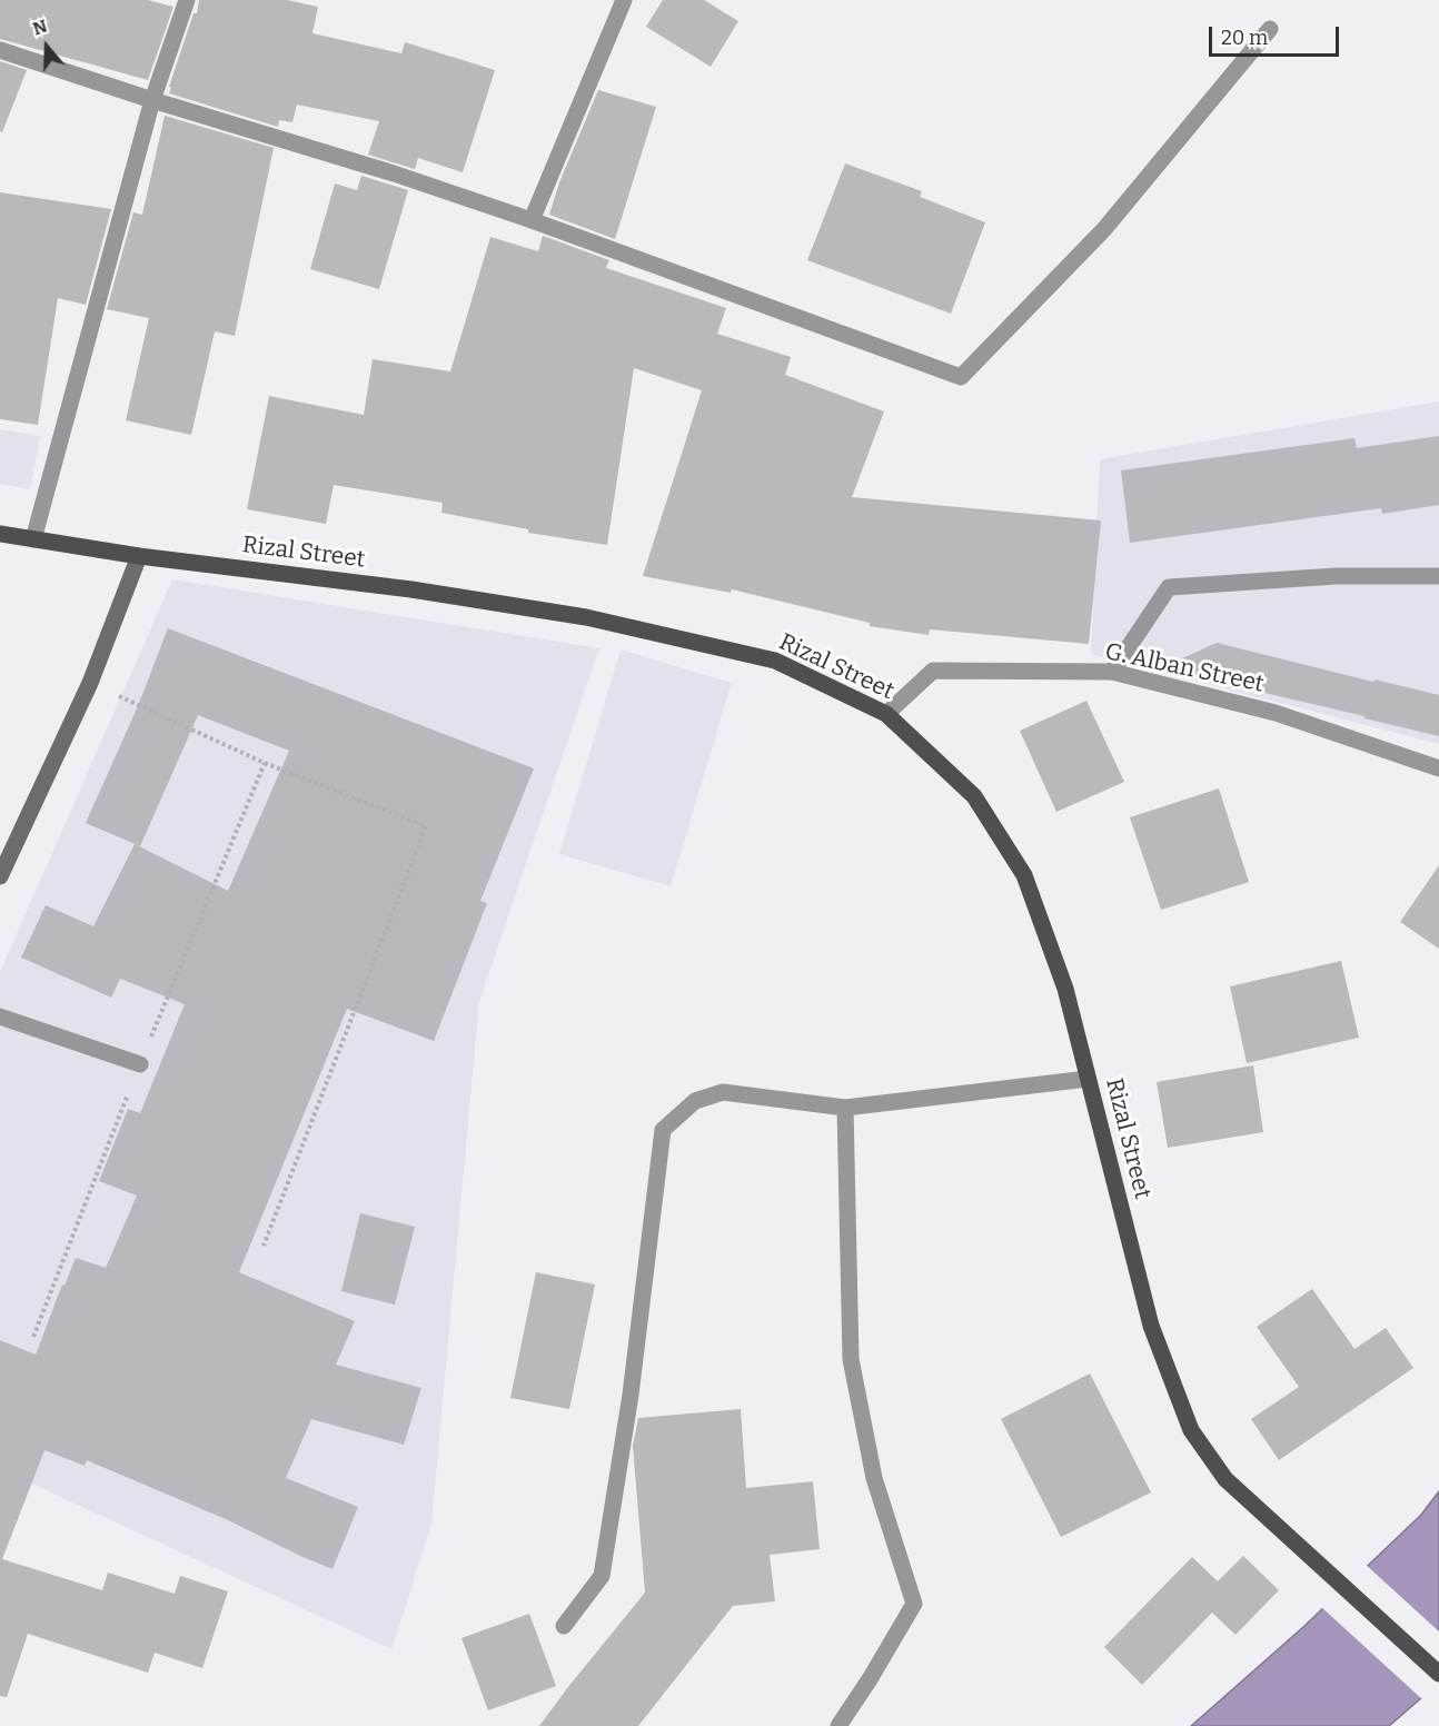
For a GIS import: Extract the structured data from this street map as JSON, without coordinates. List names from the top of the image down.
{
  "streets": {
    "main road": ["Rizal Street"],
    "street": ["G. Alban Street"]
  },
  "crossings": [
    ["Rizal Street", "G. Alban Street"]
  ],
  "scale_bar": "20 m",
  "north": "top"
}
